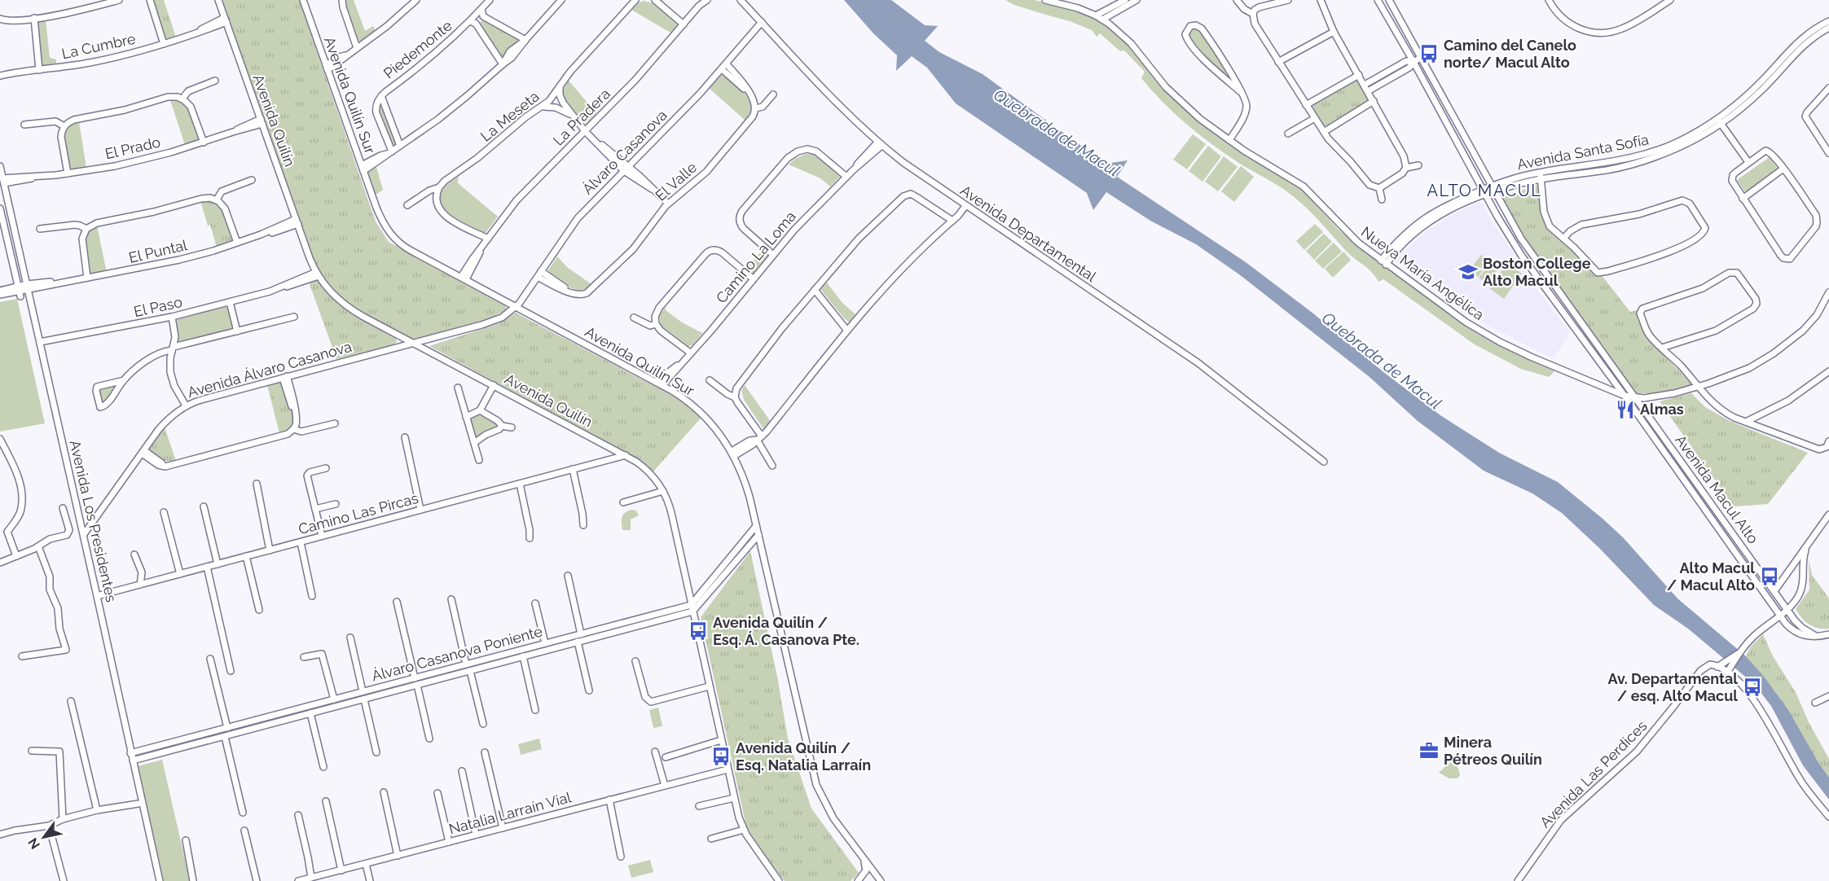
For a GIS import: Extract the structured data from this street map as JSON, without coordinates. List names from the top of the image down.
{
  "streets": {
    "street": [
      "La Cumbre",
      "Piedemonte",
      "Avenida Quilín Sur",
      "La Meseta",
      "La Pradera",
      "Avenida Quilín",
      "El Prado",
      "Álvaro Casanova",
      "Avenida Santa Sofía",
      "El Valle",
      "Avenida Departamental",
      "El Puntal",
      "Camino La Loma",
      "Nueva María Angélica",
      "El Paso",
      "Avenida Álvaro Casanova",
      "Avenida Macul Alto",
      "Camino Las Pircas",
      "Avenida Los Presidentes",
      "Álvaro Casanova Poniente",
      "Avenida Las Perdices",
      "Natalia Larraín Vial"
    ]
  },
  "crossings": [
    ["La Cumbre", "Avenida Quilín"],
    ["Avenida Quilín Sur", "La Pradera"],
    ["Avenida Quilín Sur", "Álvaro Casanova"],
    ["Avenida Quilín Sur", "Camino La Loma"],
    ["Avenida Quilín Sur", "Avenida Álvaro Casanova"],
    ["Avenida Quilín", "El Prado"],
    ["Avenida Quilín", "El Puntal"],
    ["Avenida Quilín", "El Paso"],
    ["Avenida Quilín", "Avenida Álvaro Casanova"],
    ["Avenida Quilín", "Camino Las Pircas"],
    ["Avenida Quilín", "Álvaro Casanova Poniente"],
    ["Avenida Quilín", "Natalia Larraín Vial"],
    ["El Prado", "Avenida Los Presidentes"],
    ["Álvaro Casanova", "El Valle"],
    ["Álvaro Casanova", "Avenida Departamental"],
    ["Álvaro Casanova", "Avenida Álvaro Casanova"],
    ["Avenida Santa Sofía", "Nueva María Angélica"],
    ["Avenida Santa Sofía", "Avenida Macul Alto"],
    ["Avenida Departamental", "Camino La Loma"],
    ["El Puntal", "Avenida Los Presidentes"],
    ["Nueva María Angélica", "Avenida Macul Alto"],
    ["El Paso", "Avenida Los Presidentes"],
    ["Avenida Álvaro Casanova", "Avenida Los Presidentes"],
    ["Camino Las Pircas", "Avenida Los Presidentes"],
    ["Avenida Los Presidentes", "Álvaro Casanova Poniente"]
  ],
  "districts": ["ALTO MACUL"],
  "water": ["Quebrada de Macul"],
  "places": {
    "bus stop": [
      "Camino del Canelo norte/ Macul Alto",
      "Alto Macul / Macul Alto",
      "Avenida Quilín / Esq. Á. Casanova Pte.",
      "Av. Departamental / esq. Alto Macul",
      "Avenida Quilín / Esq. Natalia Larraín"
    ],
    "school or university": ["Boston College Alto Macul"],
    "restaurant": ["Almas"],
    "office": ["Minera Pétreos Quilín"]
  },
  "north": "bottom left"
}
